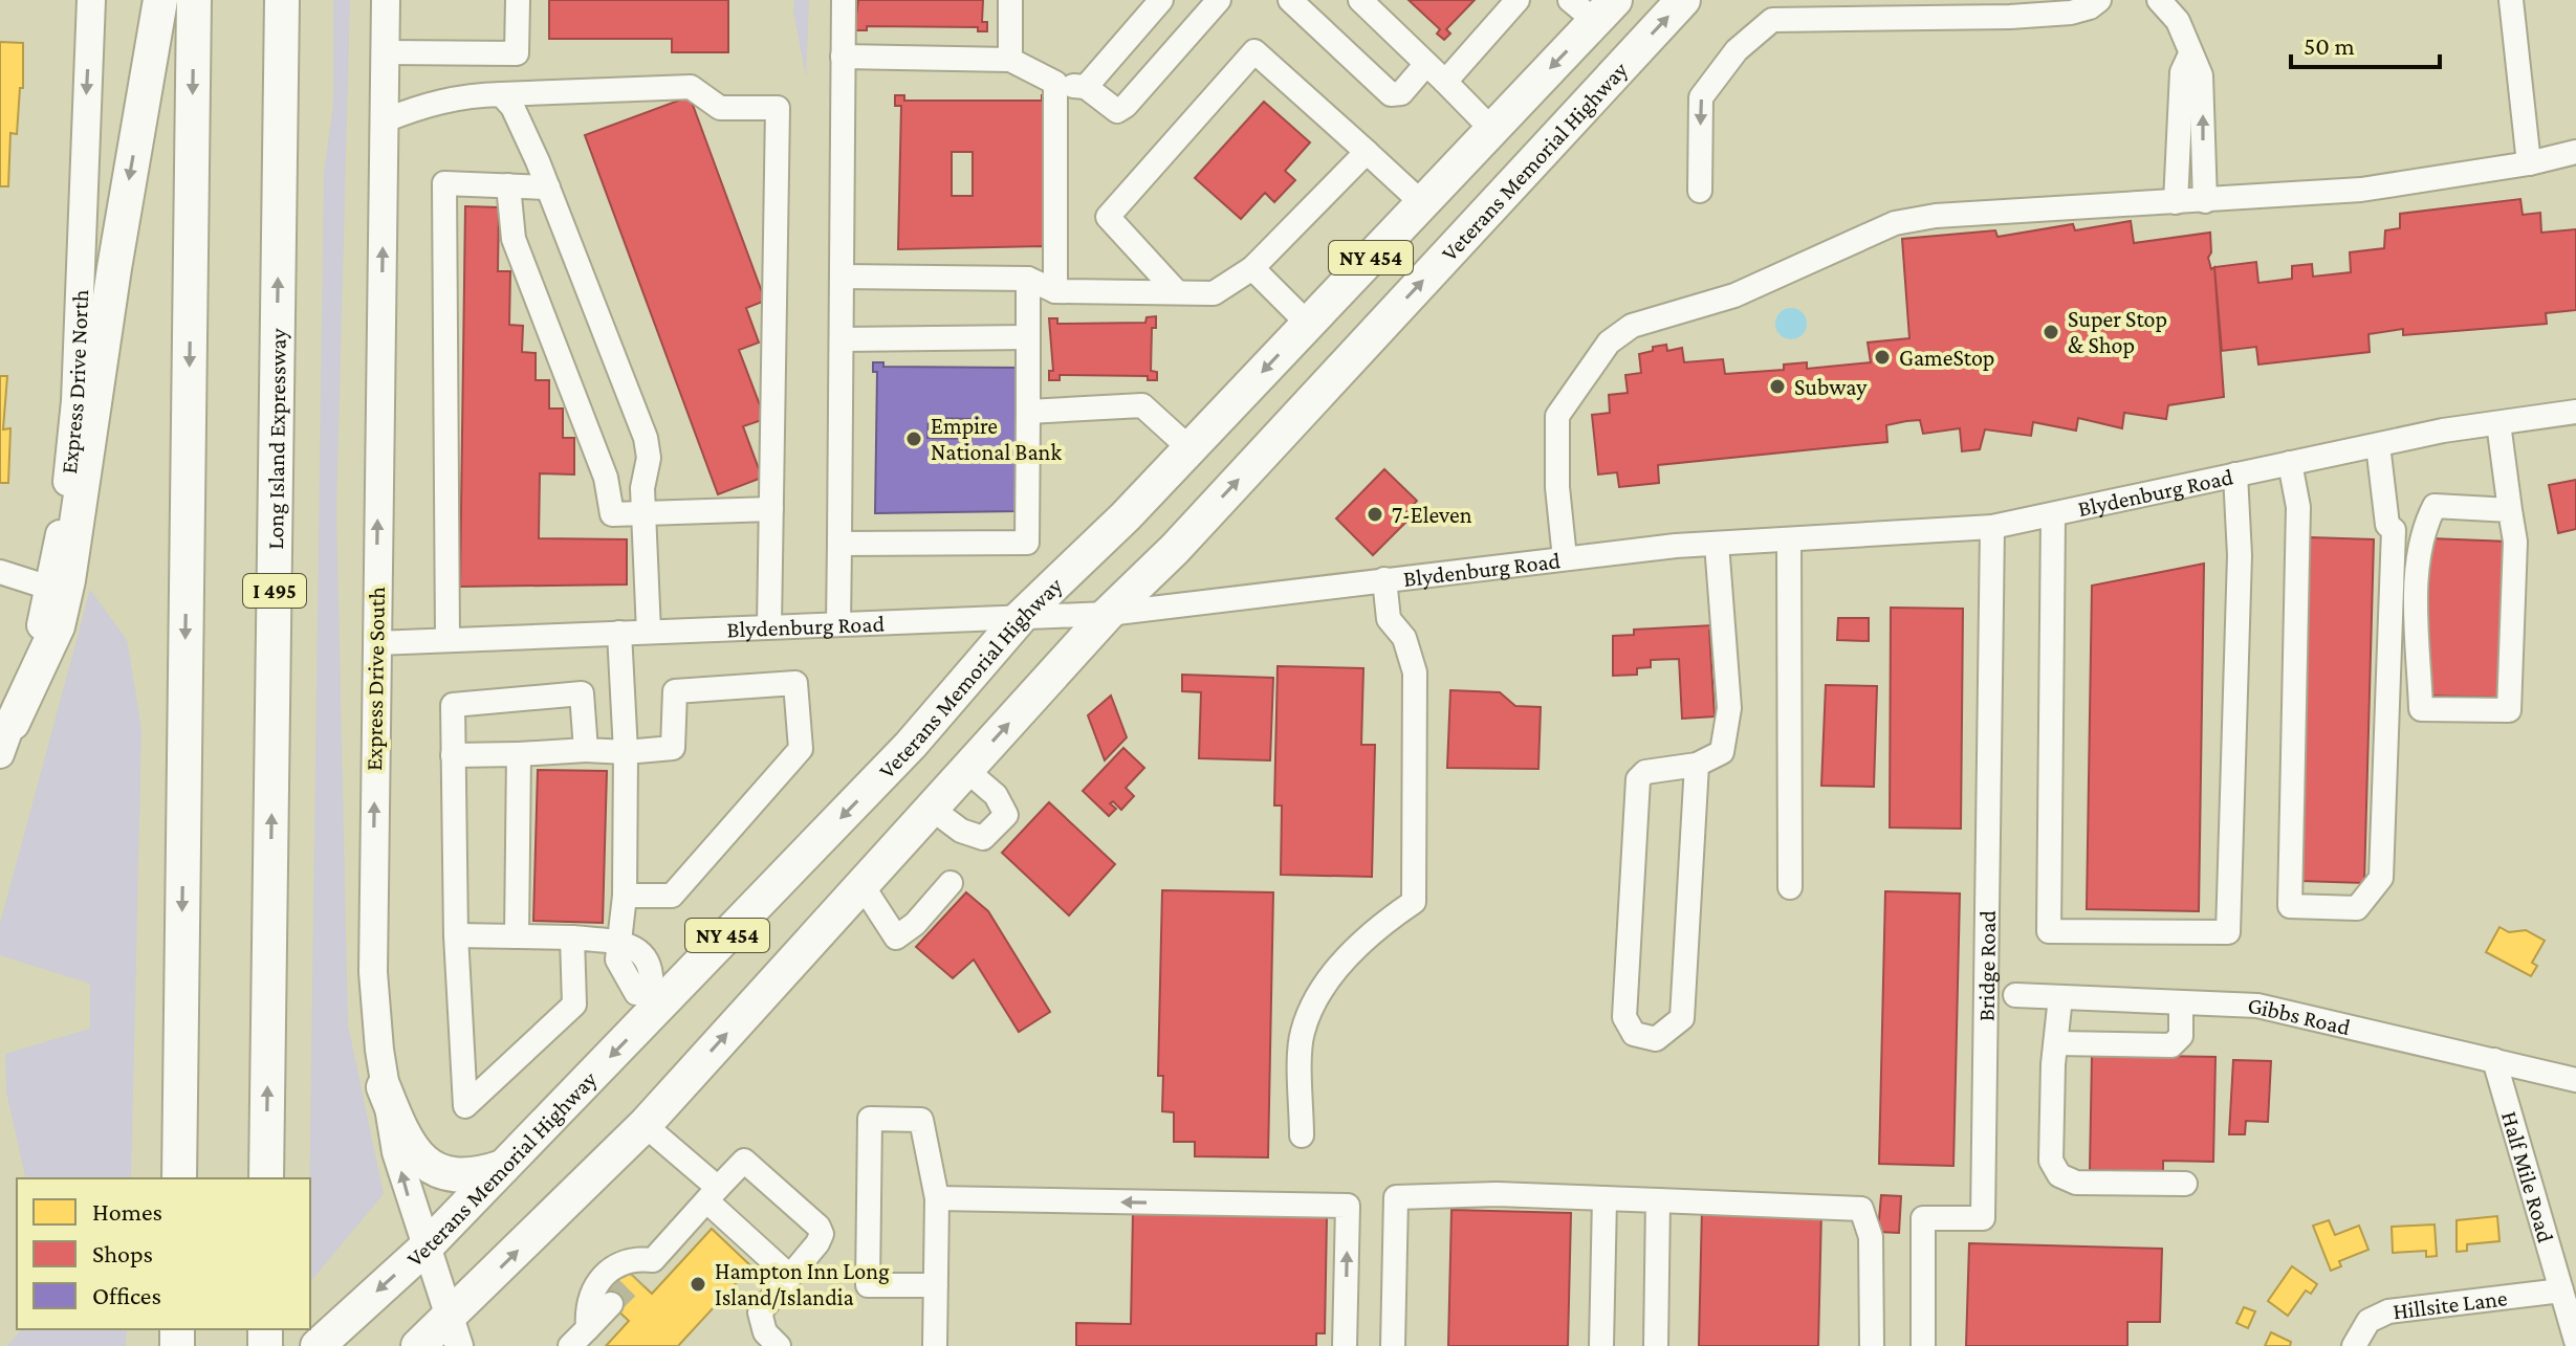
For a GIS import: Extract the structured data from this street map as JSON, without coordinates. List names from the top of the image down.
{
  "streets": {
    "highway": [
      "Veterans Memorial Highway",
      "NY 454",
      "Long Island Expressway",
      "I 495"
    ],
    "main road": ["Express Drive North", "Express Drive South"],
    "street": [
      "Blydenburg Road",
      "Bridge Road",
      "Gibbs Road",
      "Half Mile Road",
      "Hillsite Lane"
    ]
  },
  "crossings": [
    ["Veterans Memorial Highway", "Blydenburg Road"],
    ["Veterans Memorial Highway", "Express Drive South"],
    ["Blydenburg Road", "Express Drive South"],
    ["Blydenburg Road", "Bridge Road"],
    ["Gibbs Road", "Half Mile Road"],
    ["Half Mile Road", "Hillsite Lane"]
  ],
  "one_way": ["Express Drive North", "Express Drive South"],
  "places": [
    "Super Stop & Shop",
    "GameStop",
    "Subway",
    "Empire National Bank",
    "7-Eleven",
    "Hampton Inn Long Island/Islandia"
  ],
  "legend": ["Homes", "Shops", "Offices"],
  "scale_bar": "50 m"
}
